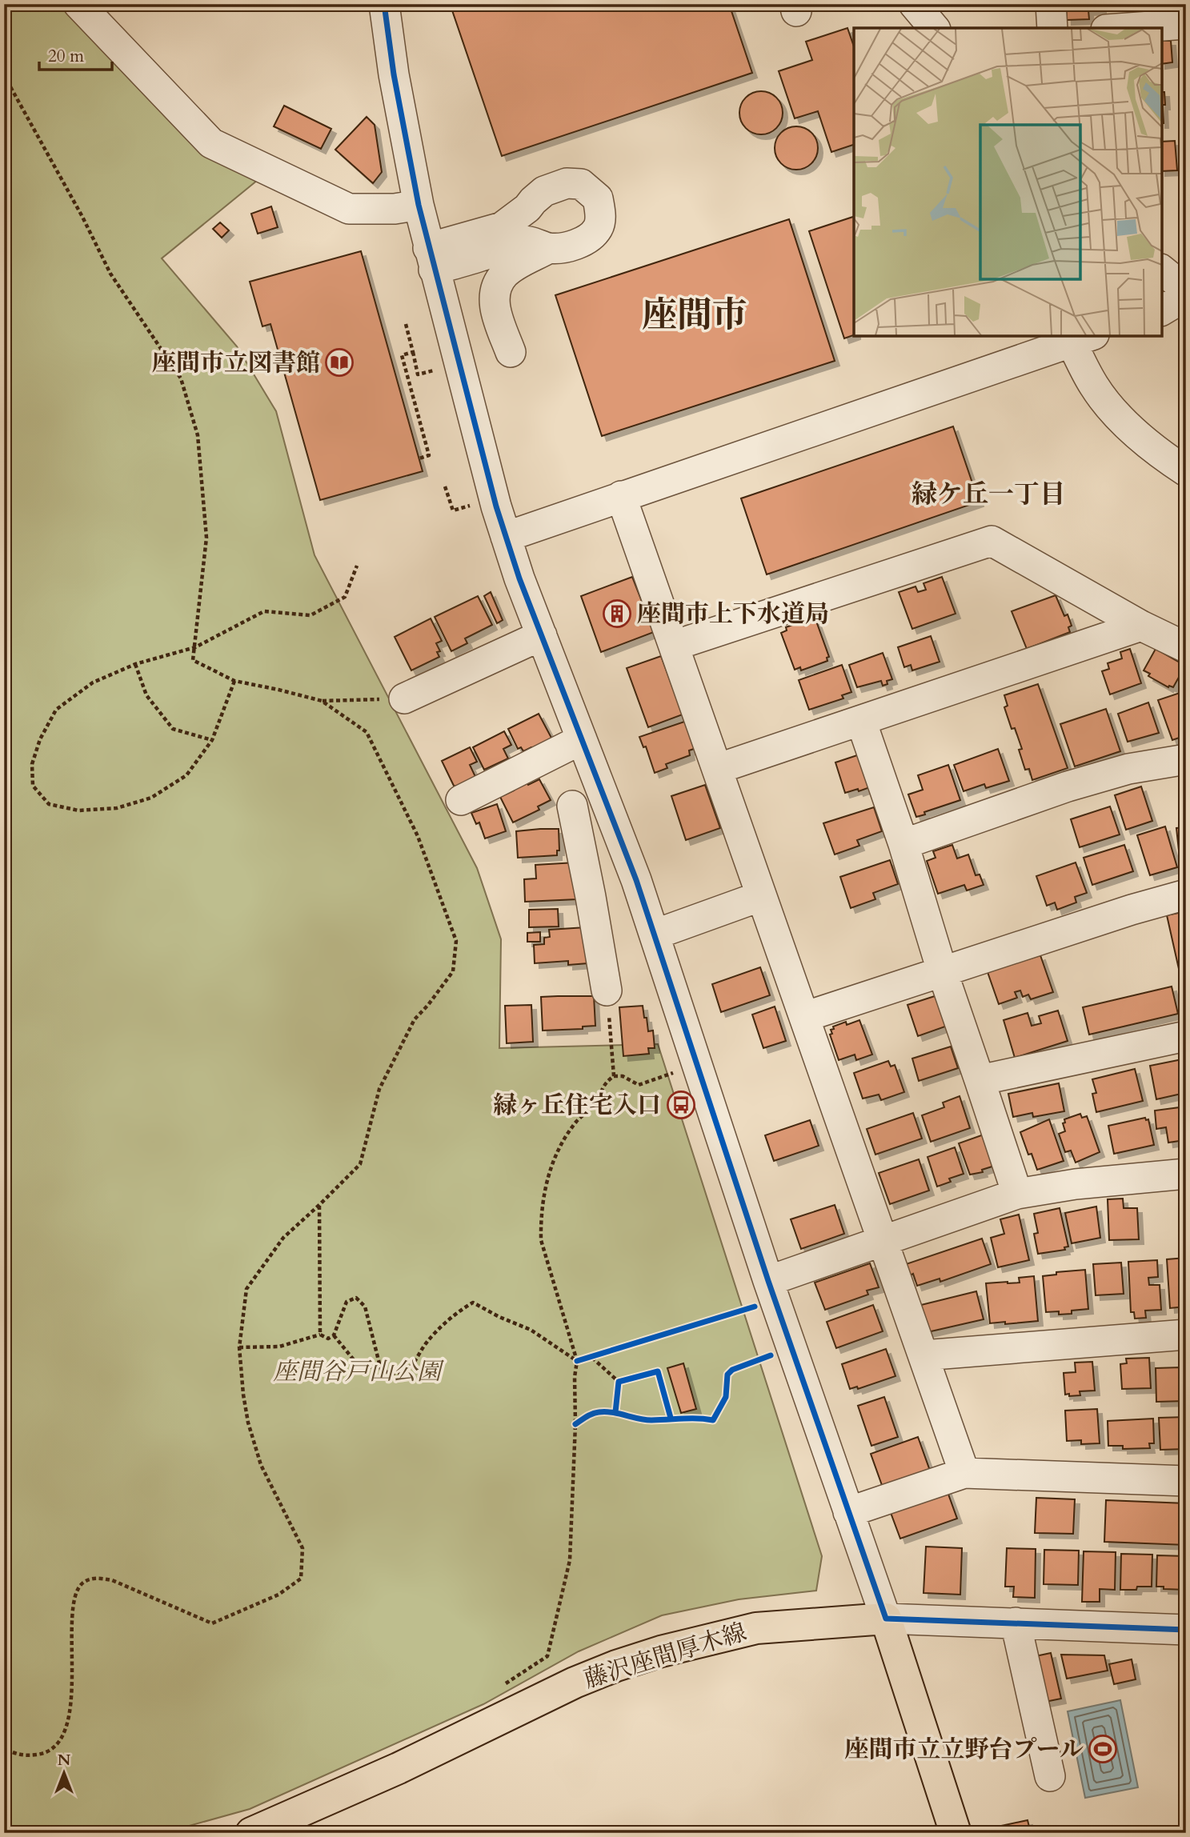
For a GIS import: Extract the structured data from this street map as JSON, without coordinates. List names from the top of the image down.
{
  "streets": {
    "main road": ["藤沢座間厚木線"]
  },
  "districts": ["座間市", "緑ケ丘一丁目"],
  "parks": ["座間谷戸山公園"],
  "places": {
    "library": ["座間市立図書館"],
    "building": ["座間市上下水道局"],
    "bus stop": ["緑ヶ丘住宅入口"],
    "sports": ["座間市立立野台プール"]
  },
  "scale_bar": "20 m",
  "north": "top"
}
